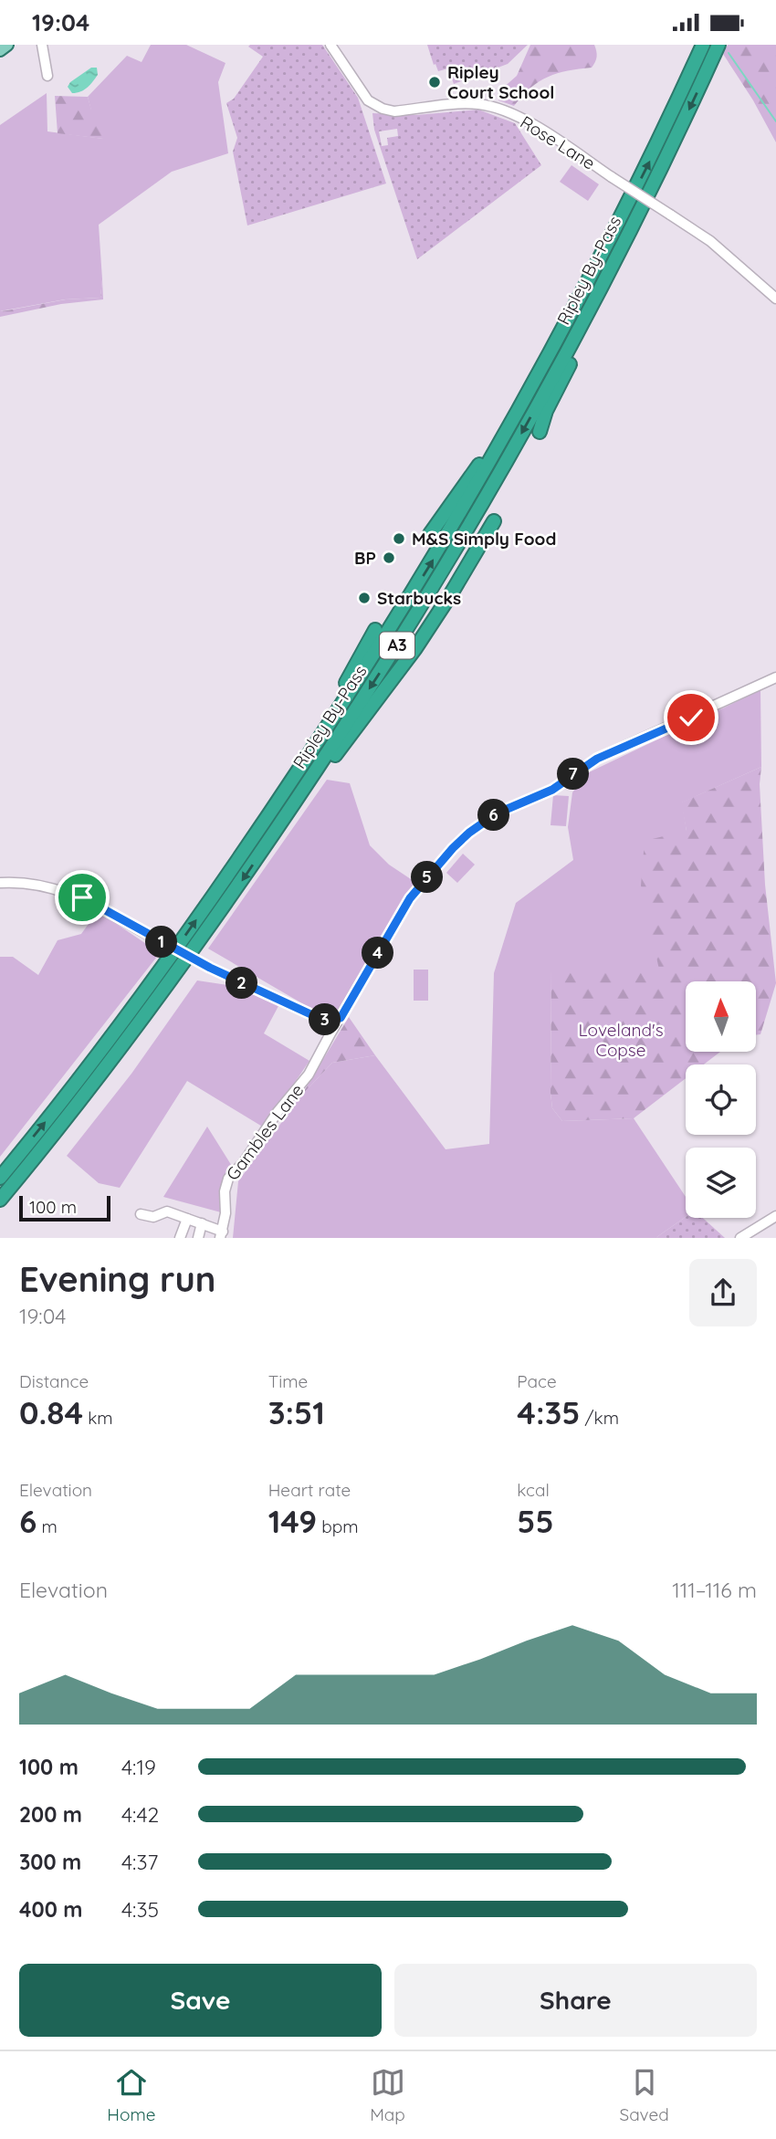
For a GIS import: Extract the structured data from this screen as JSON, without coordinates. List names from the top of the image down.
{
  "streets": {
    "highway": ["Ripley By-Pass", "A3"],
    "street": ["Rose Lane", "Gambles Lane"]
  },
  "parks": ["Loveland's Copse"],
  "places": [
    "Ripley Court School",
    "M&S Simply Food",
    "BP",
    "Starbucks"
  ],
  "scale_bar": "100 m",
  "north": "top",
  "page": {
    "status": "19:04",
    "pins": [
      "7",
      "6",
      "5",
      "1",
      "4",
      "2",
      "3"
    ],
    "scale": "100 m",
    "heading": ["Evening run", "19:04"],
    "stats": [
      ["Distance", "0.84 km"],
      ["Time", "3:51"],
      ["Pace", "4:35 /km"],
      ["Elevation", "6 m"],
      ["Heart rate", "149 bpm"],
      ["kcal", "55"]
    ],
    "chart": ["Elevation", "111–116 m"],
    "list": [
      {
        "name": "100 m",
        "note": "4:19"
      },
      {
        "name": "200 m",
        "note": "4:42"
      },
      {
        "name": "300 m",
        "note": "4:37"
      },
      {
        "name": "400 m",
        "note": "4:35"
      }
    ],
    "buttons": ["Save", "Share"],
    "tabs": ["Home", "Map", "Saved"]
  }
}
